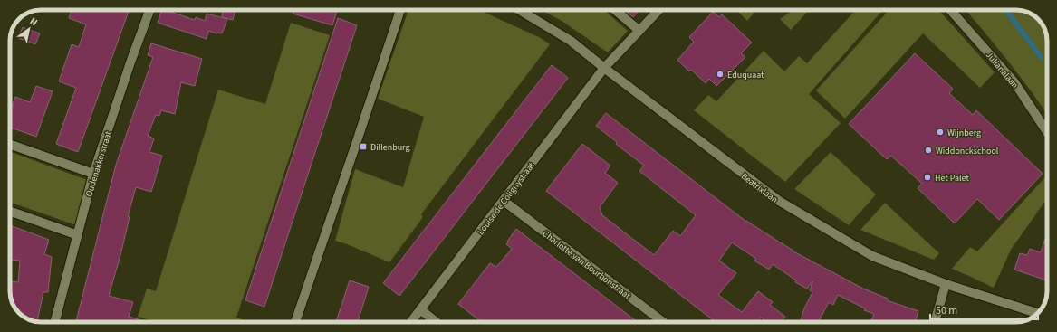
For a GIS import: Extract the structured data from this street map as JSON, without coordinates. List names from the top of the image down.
{
  "streets": {
    "street": [
      "Julianalaan",
      "Oudenakkerstraat",
      "Beatrixlaan",
      "Louise de Colignystraat",
      "Charlotte van Bourbonstraat"
    ]
  },
  "crossings": [
    ["Beatrixlaan", "Louise de Colignystraat"],
    ["Louise de Colignystraat", "Charlotte van Bourbonstraat"]
  ],
  "places": {
    "other": [
      "Eduquaat",
      "Wijnberg",
      "Widdonckschool",
      "Het Palet"
    ],
    "transit": ["Dillenburg"]
  },
  "scale_bar": "50 m",
  "north": "top right"
}
